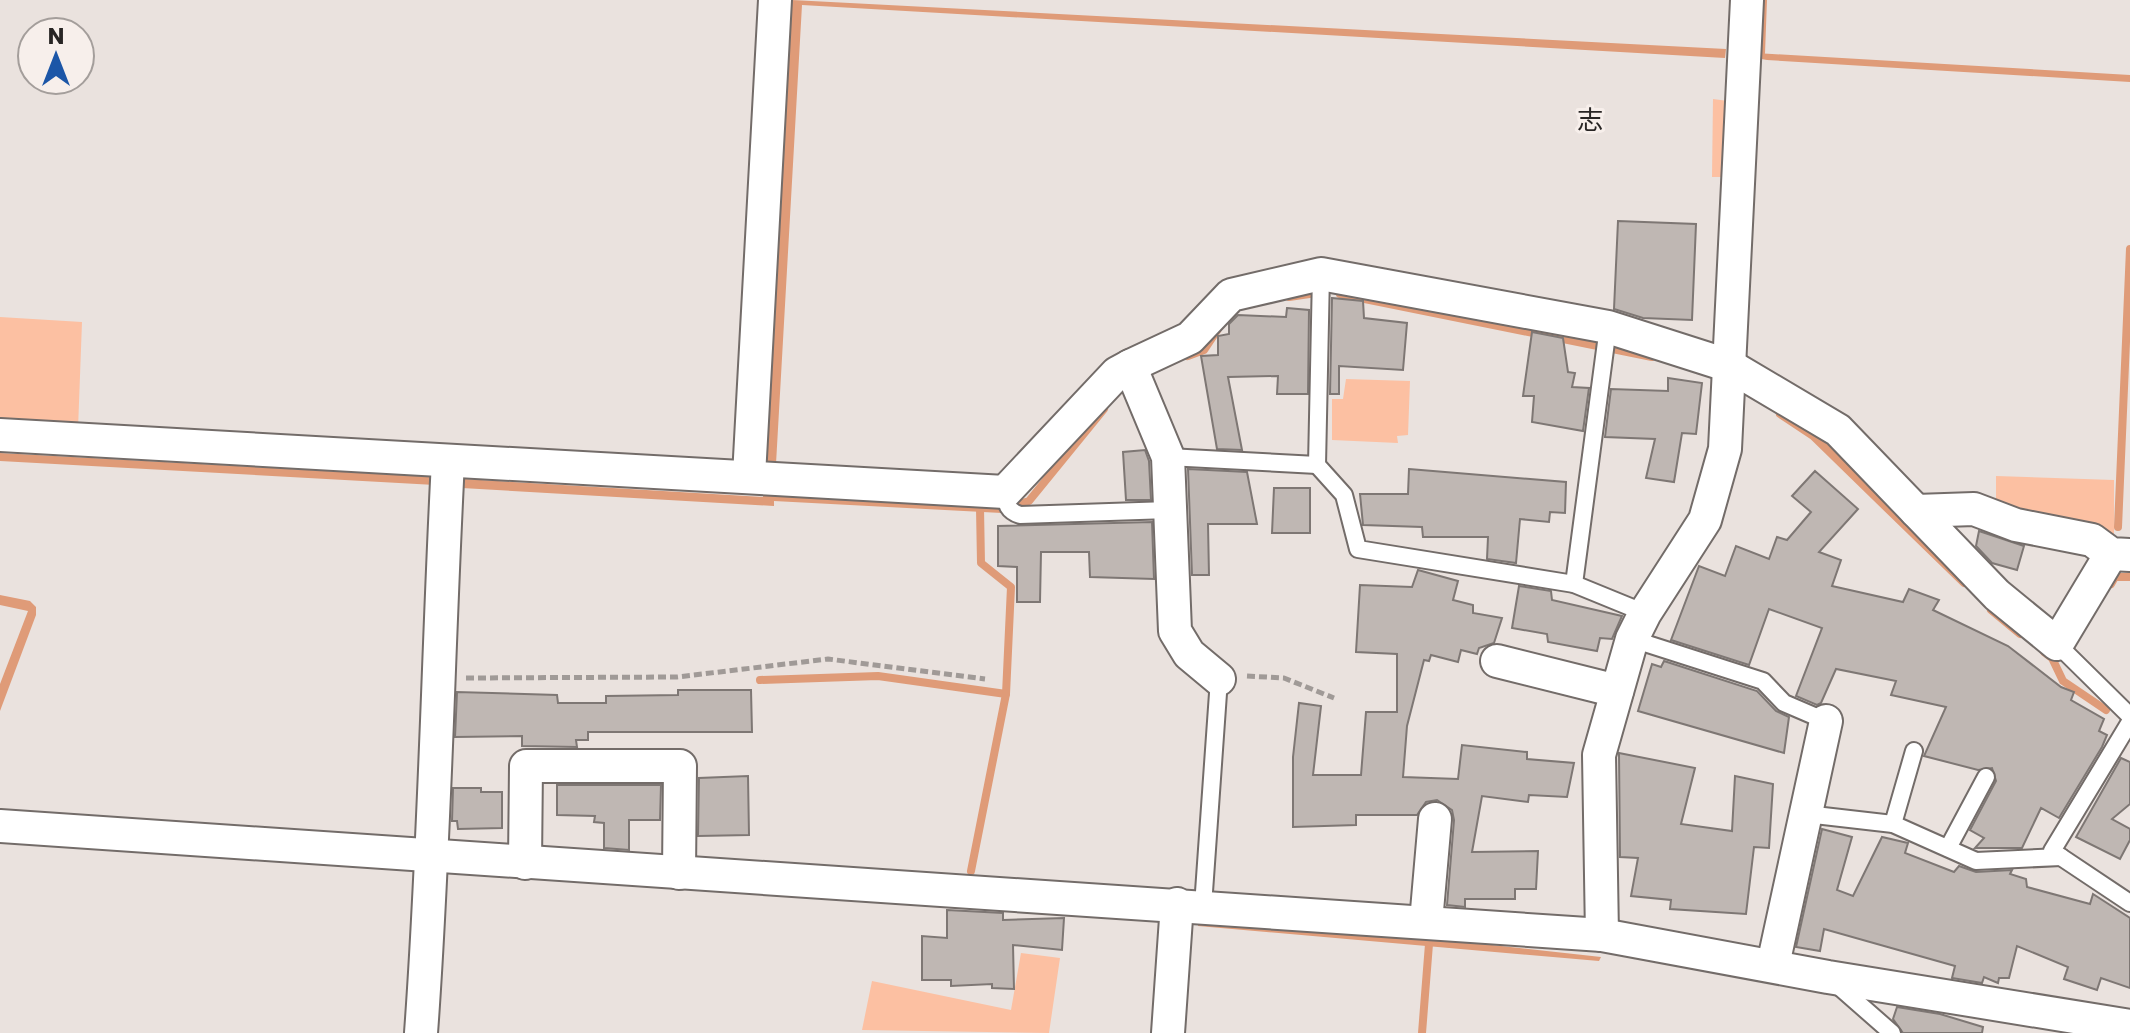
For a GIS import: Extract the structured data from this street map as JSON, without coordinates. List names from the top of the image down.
{
  "districts": ["志"],
  "north": "top"
}
